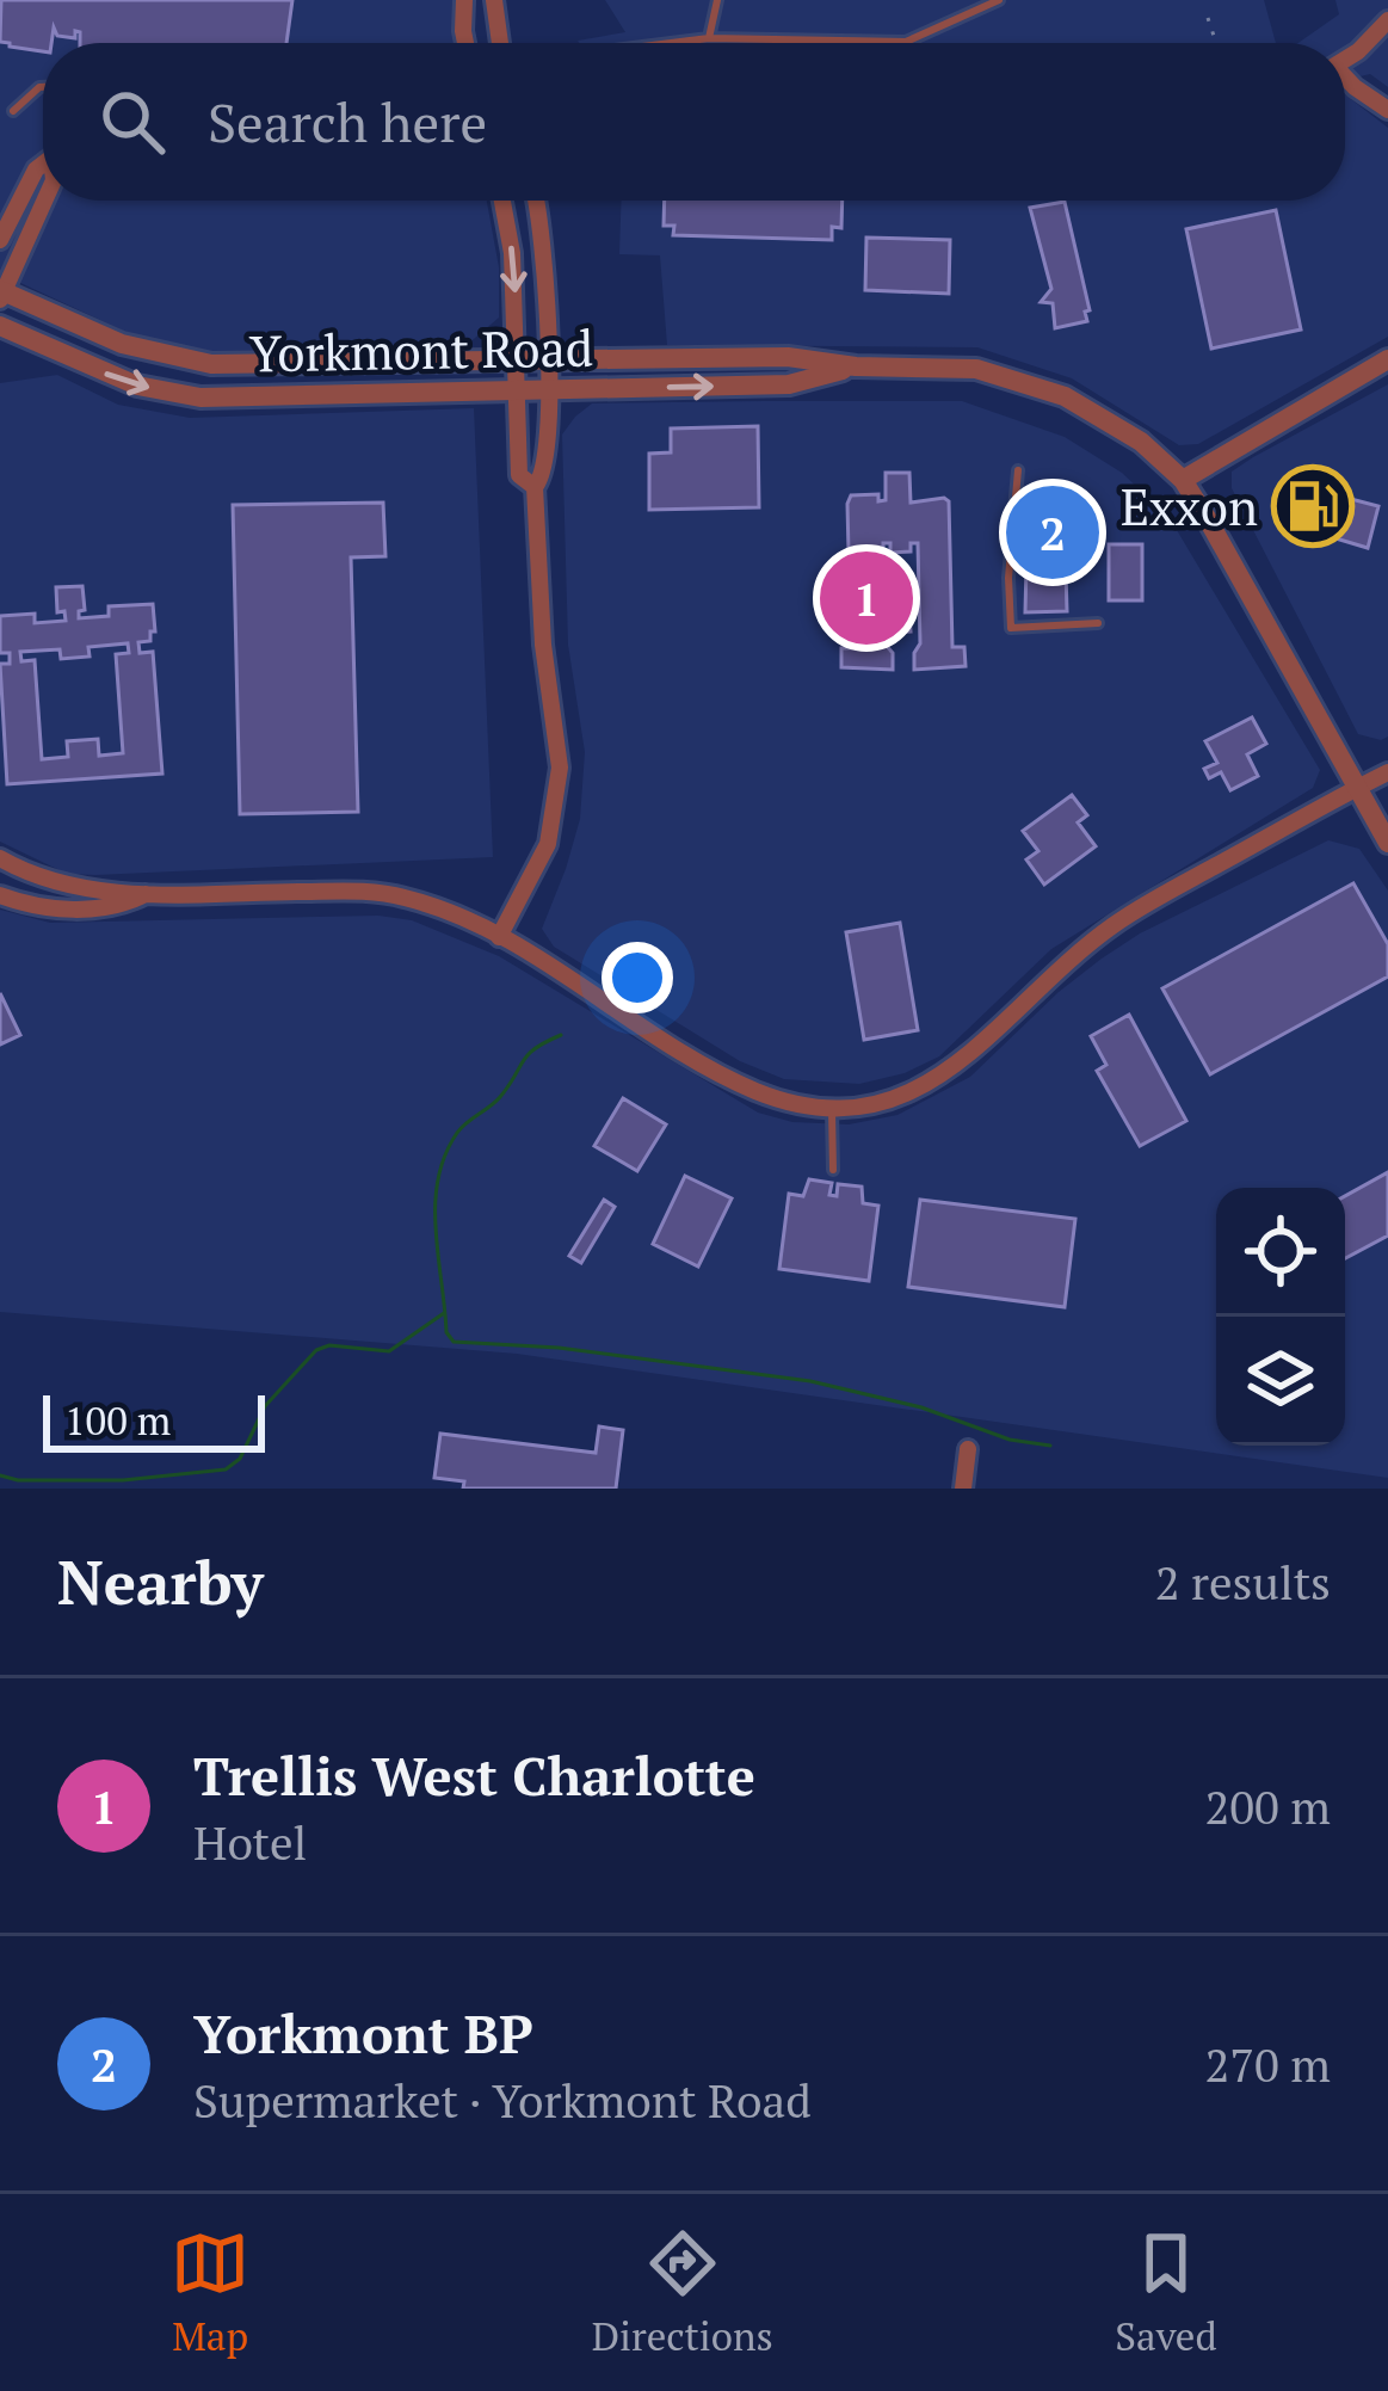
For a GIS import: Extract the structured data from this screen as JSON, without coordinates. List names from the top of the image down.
{
  "streets": {
    "street": ["Yorkmont Road"]
  },
  "places": {
    "fuel station": ["Exxon"]
  },
  "scale_bar": "100 m",
  "page": {
    "search": "Search here",
    "pins": ["2", "1"],
    "scale": "100 m",
    "heading": ["Nearby", "2 results"],
    "list": [
      {
        "mark": "1",
        "name": "Trellis West Charlotte",
        "note": "Hotel",
        "value": "200 m"
      },
      {
        "mark": "2",
        "name": "Yorkmont BP",
        "note": "Supermarket · Yorkmont Road",
        "value": "270 m"
      }
    ],
    "nav": ["Map", "Directions", "Saved"]
  }
}
